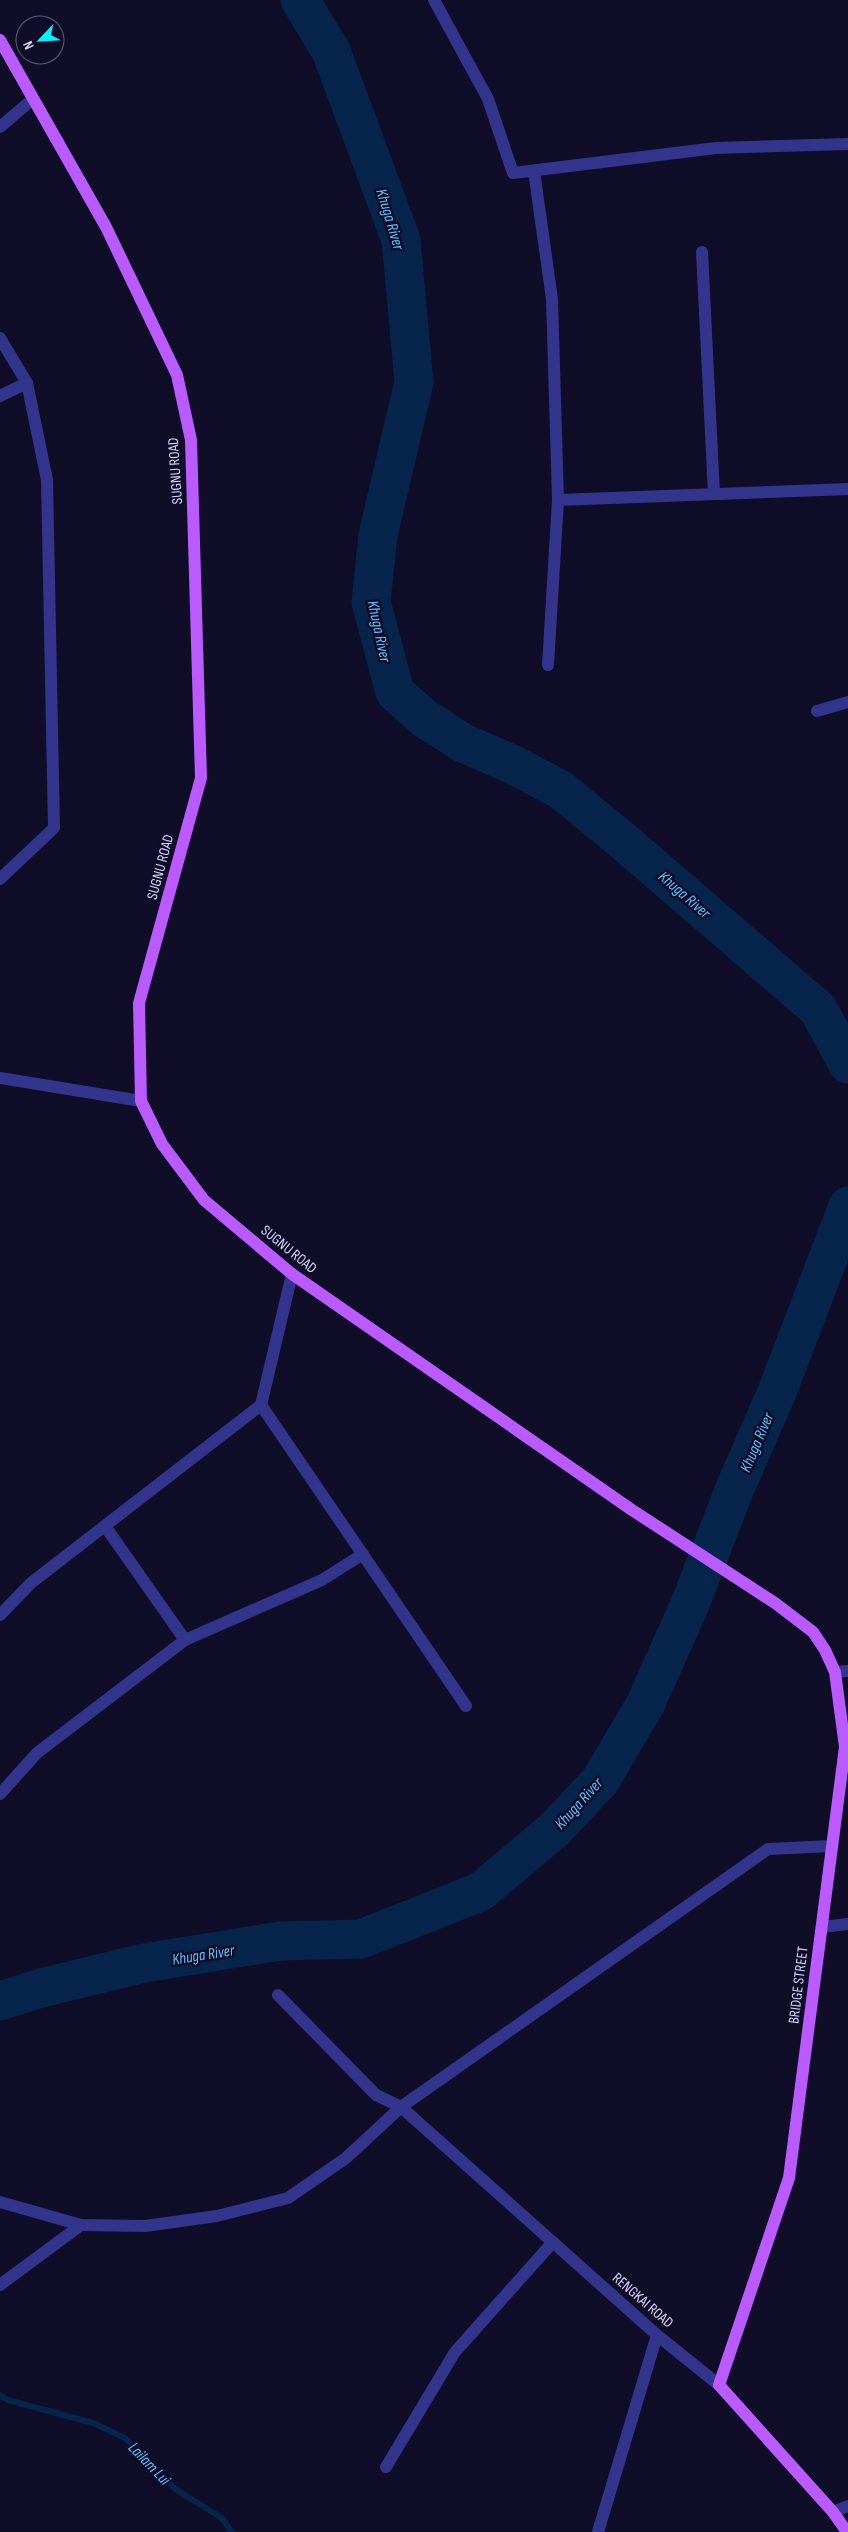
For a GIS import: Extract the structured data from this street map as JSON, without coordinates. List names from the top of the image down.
{
  "streets": {
    "main road": ["SUGNU ROAD", "BRIDGE STREET", "RENGKAI ROAD"]
  },
  "crossings": [
    ["SUGNU ROAD", "BRIDGE STREET"],
    ["BRIDGE STREET", "RENGKAI ROAD"]
  ],
  "water": ["Khuga River", "Lailam Lui"],
  "north": "bottom left"
}
